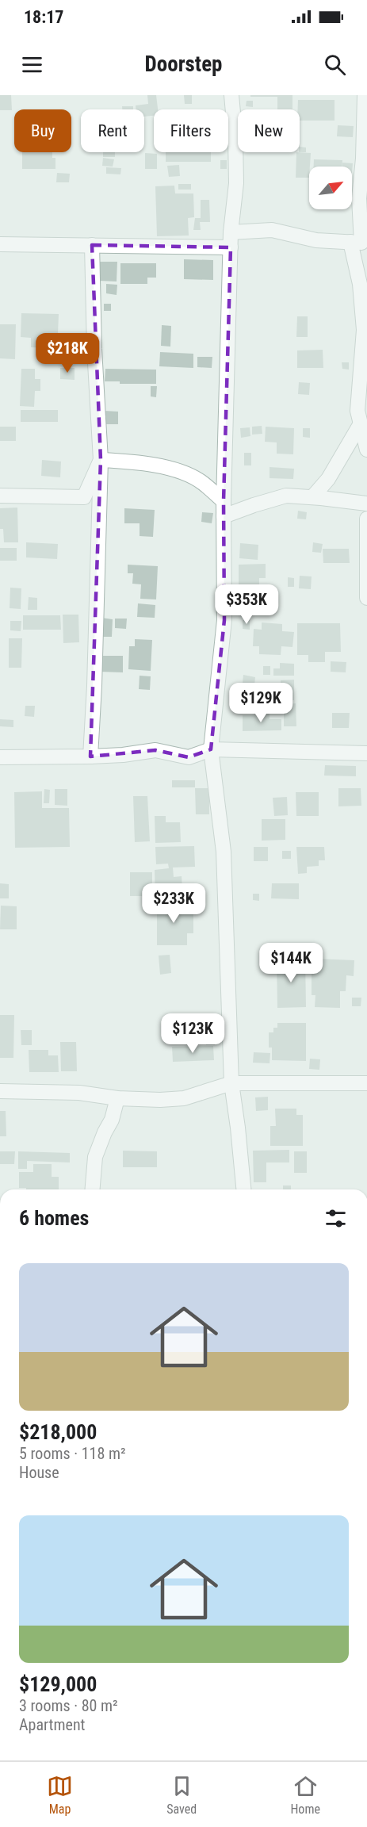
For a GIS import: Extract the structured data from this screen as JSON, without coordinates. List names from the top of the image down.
{
  "north": "top right",
  "page": {
    "status": "18:17",
    "header": "Doorstep",
    "chip": [
      "Buy",
      "Rent",
      "Filters",
      "New"
    ],
    "price": [
      "$218K",
      "$353K",
      "$129K",
      "$233K",
      "$144K",
      "$123K"
    ],
    "heading": "6 homes",
    "list": [
      {
        "name": "$218,000",
        "note": "5 rooms · 118 m² · House"
      },
      {
        "name": "$129,000",
        "note": "3 rooms · 80 m² · Apartment"
      }
    ],
    "tabs": ["Map", "Saved", "Home"]
  }
}
